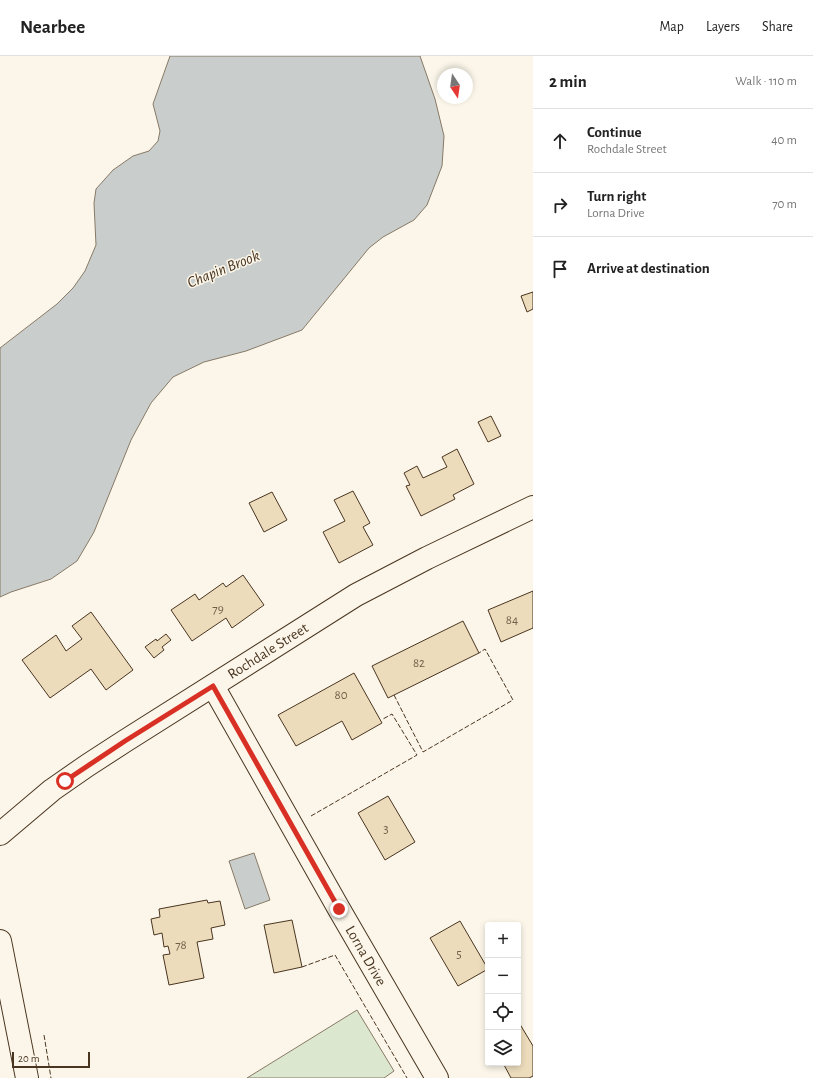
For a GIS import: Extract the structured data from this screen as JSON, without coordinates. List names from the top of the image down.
{
  "streets": {
    "street": ["Rochdale Street", "Lorna Drive"]
  },
  "crossings": [
    ["Rochdale Street", "Lorna Drive"]
  ],
  "water": ["Chapin Brook"],
  "house_numbers": [
    "79",
    "84",
    "82",
    "80",
    "3",
    "78",
    "5"
  ],
  "scale_bar": "20 m",
  "north": "bottom",
  "page": {
    "header": "Nearbee",
    "nav": ["Map", "Layers", "Share"],
    "heading": ["2 min", "Walk · 110 m"],
    "list": [
      ["Continue", "Rochdale Street", "40 m"],
      ["Turn right", "Lorna Drive", "70 m"],
      "Arrive at destination"
    ],
    "map_buttons": ["+", "−"],
    "scale": "20 m"
  }
}
